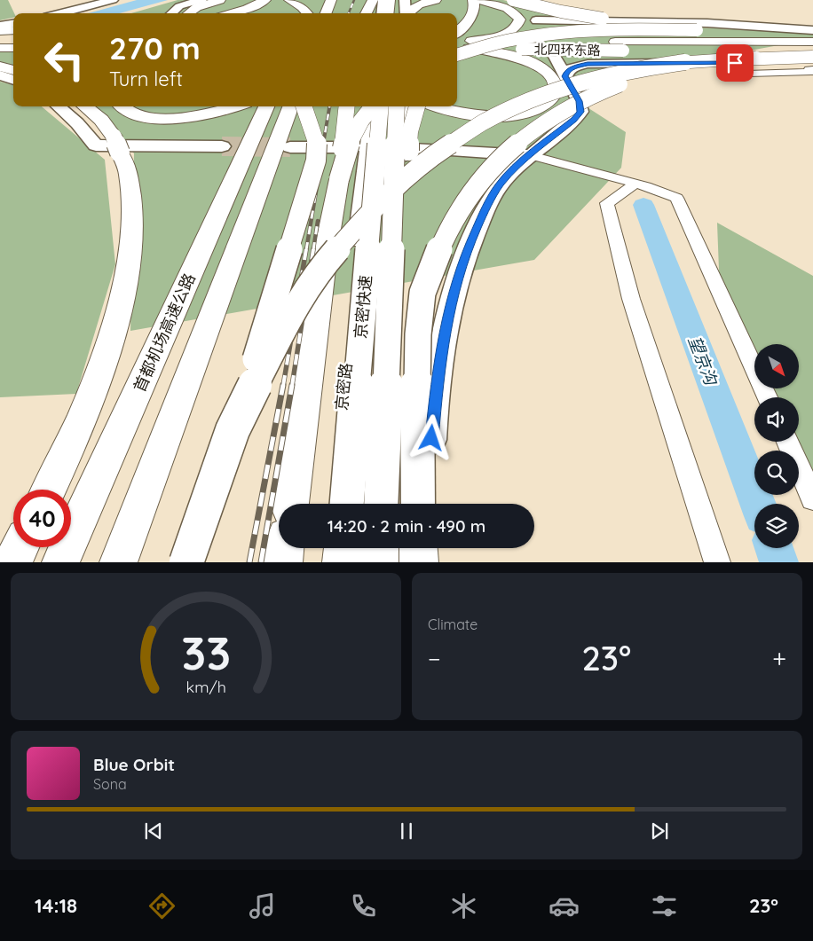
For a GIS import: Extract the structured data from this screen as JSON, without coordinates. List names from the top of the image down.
{
  "streets": {
    "highway": ["北四环东路", "京密快速", "首都机场高速公路"],
    "street": ["京密路"]
  },
  "water": ["望京沟"],
  "north": "bottom right",
  "page": {
    "turn": ["270 m", "Turn left"],
    "limit": "40",
    "trip": "14:20 · 2 min · 490 m",
    "tile": "Climate",
    "heat": ["−", "23°", "+"],
    "song": ["Blue Orbit", "Sona"],
    "tabs": ["14:18", "23°"],
    "gauge": ["33", "km/h"]
  }
}
